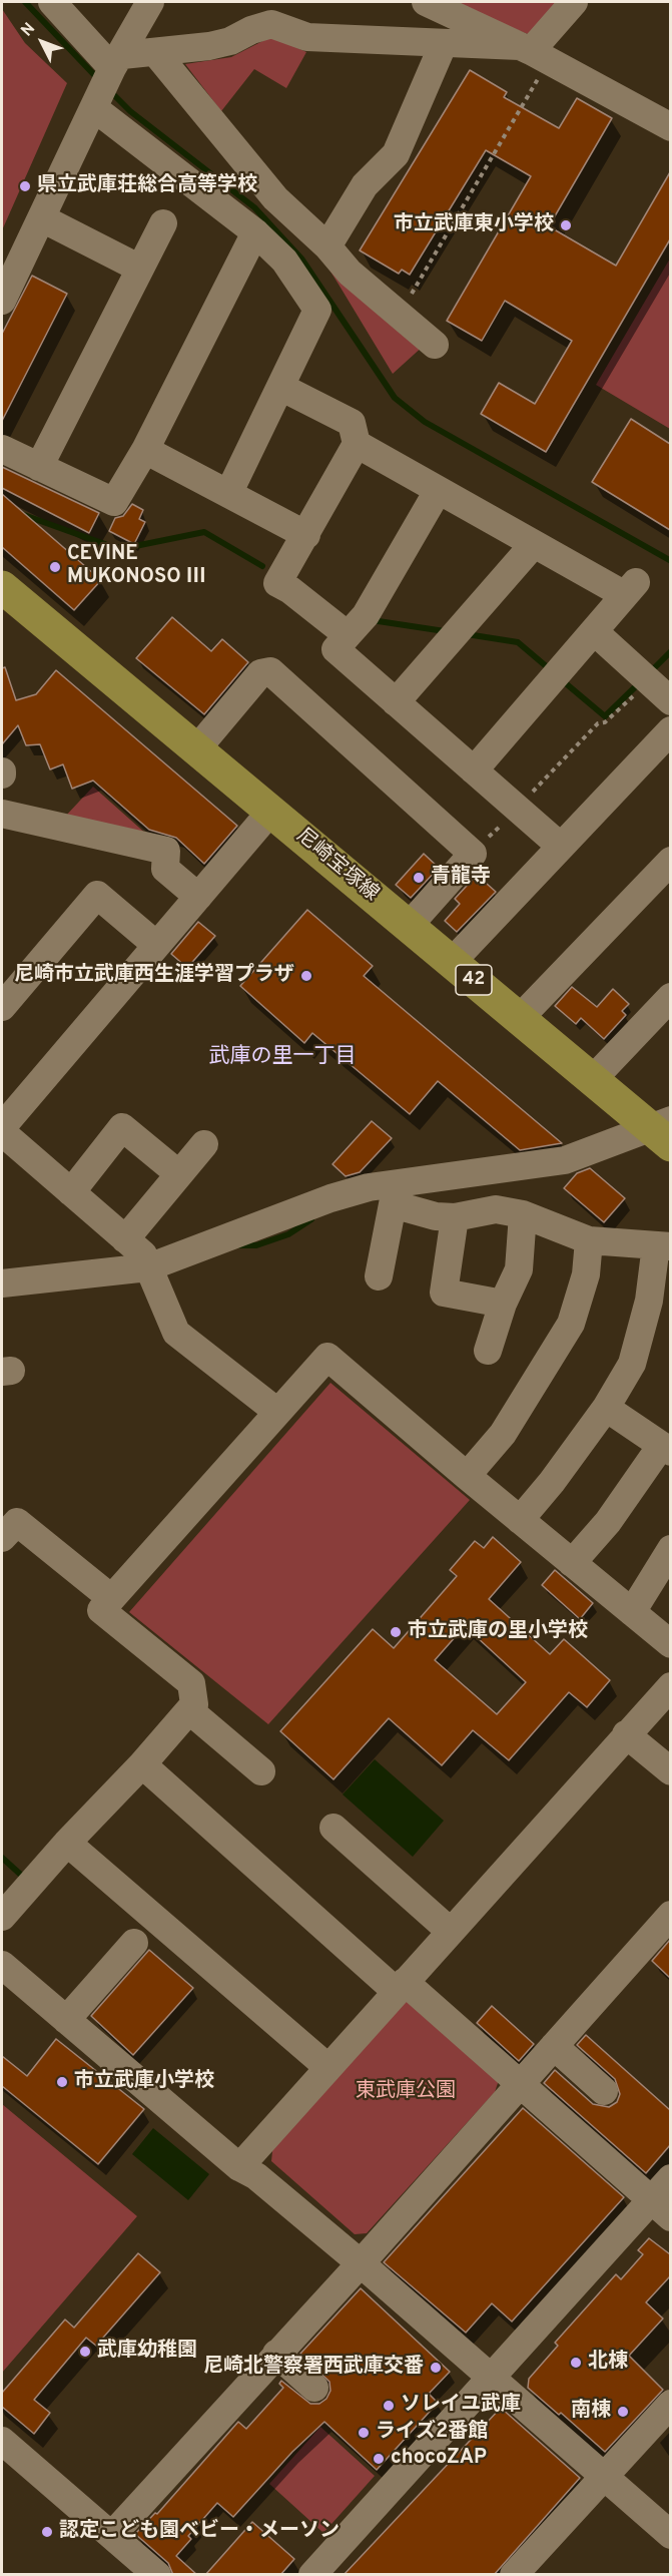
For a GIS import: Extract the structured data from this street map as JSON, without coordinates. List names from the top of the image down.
{
  "streets": {
    "main road": ["尼崎宝塚線", "42"]
  },
  "districts": ["武庫の里一丁目"],
  "parks": ["東武庫公園"],
  "places": [
    "県立武庫荘総合高等学校",
    "市立武庫東小学校",
    "CEVINE MUKONOSO Ⅲ",
    "青龍寺",
    "尼崎市立武庫西生涯学習プラザ",
    "市立武庫の里小学校",
    "市立武庫小学校",
    "武庫幼稚園",
    "北棟",
    "尼崎北警察署西武庫交番",
    "ソレイユ武庫",
    "南棟",
    "ライズ2番館",
    "chocoZAP",
    "認定こども園ベビー・メーソン"
  ],
  "north": "top left"
}
